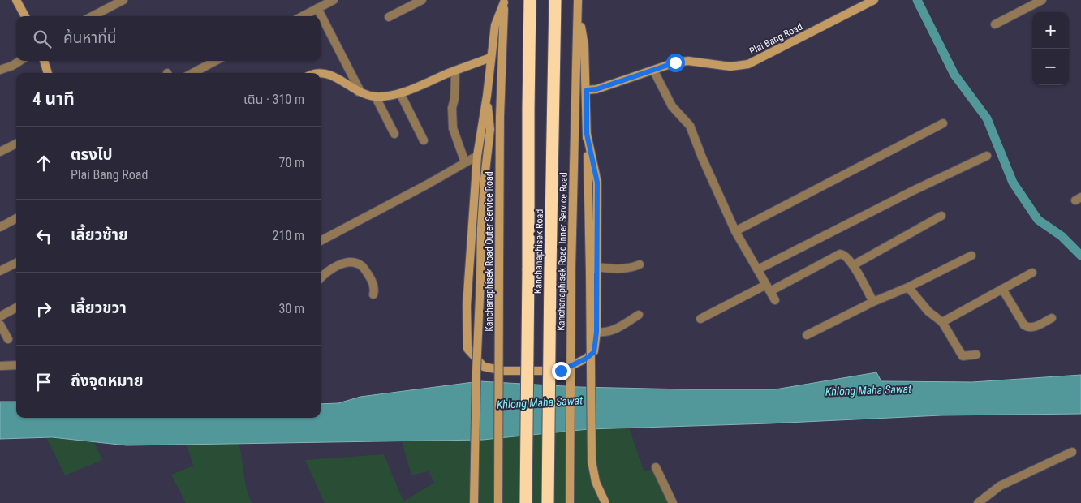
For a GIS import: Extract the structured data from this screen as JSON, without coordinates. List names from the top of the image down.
{
  "streets": {
    "highway": ["Kanchanaphisek Road"],
    "main road": ["Plai Bang Road", "Kanchanaphisek Road Outer Service Road", "Kanchanaphisek Road Inner Service Road"]
  },
  "water": ["Khlong Maha Sawat"],
  "page": {
    "map_buttons": ["+", "−"],
    "search": "ค้นหาที่นี่",
    "heading": ["4 นาที", "เดิน · 310 m"],
    "list": [
      ["ตรงไป", "Plai Bang Road", "70 m"],
      ["เลี้ยวซ้าย", "210 m"],
      ["เลี้ยวขวา", "30 m"],
      "ถึงจุดหมาย"
    ]
  }
}
